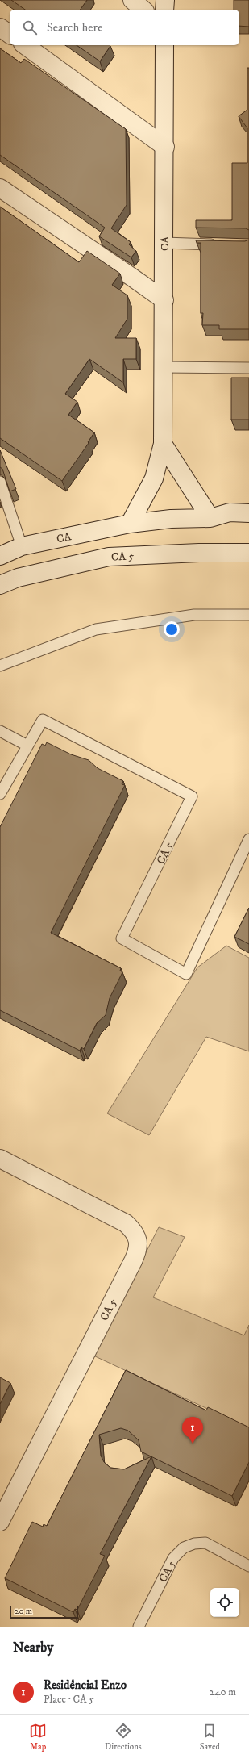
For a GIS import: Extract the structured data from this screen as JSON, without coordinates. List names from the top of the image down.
{
  "streets": {
    "street": ["CA", "CA 5"]
  },
  "scale_bar": "20 m",
  "page": {
    "search": "Search here",
    "pins": "1",
    "scale": "20 m",
    "heading": "Nearby",
    "list": [
      {
        "mark": "1",
        "name": "Residêncial Enzo",
        "note": "Place · CA 5",
        "value": "240 m"
      }
    ],
    "nav": ["Map", "Directions", "Saved"]
  }
}
